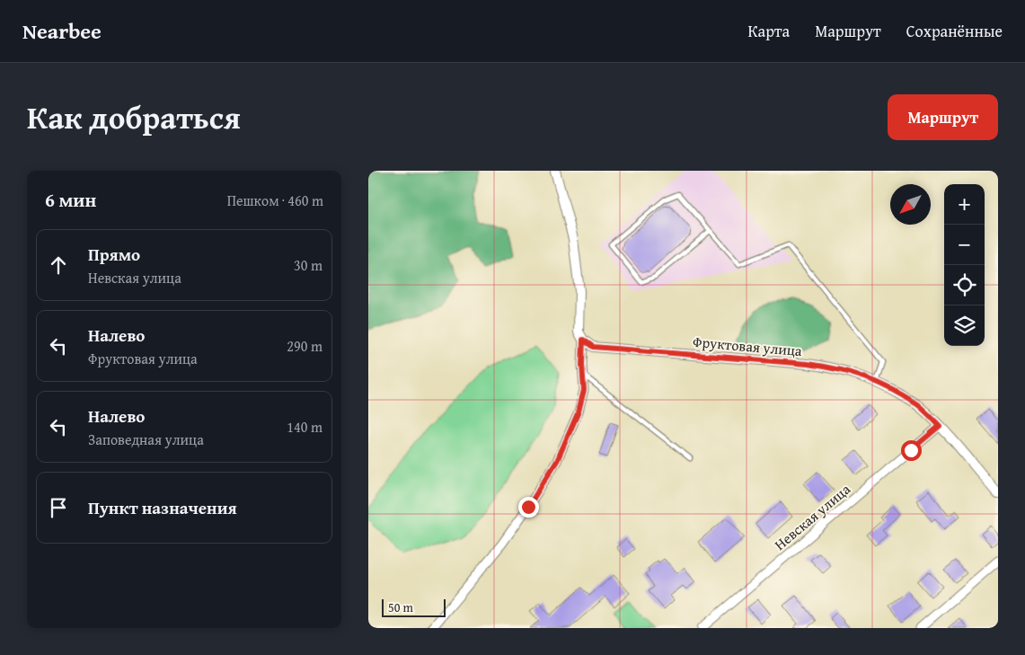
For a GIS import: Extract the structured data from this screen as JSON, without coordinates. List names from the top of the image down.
{
  "streets": {
    "street": ["Фруктовая улица", "Невская улица"]
  },
  "crossings": [
    ["Фруктовая улица", "Невская улица"]
  ],
  "scale_bar": "50 m",
  "north": "bottom left",
  "page": {
    "header": "Nearbee",
    "nav": ["Карта", "Маршрут", "Сохранённые"],
    "title": "Как добраться",
    "buttons": "Маршрут",
    "heading": ["6 мин", "Пешком · 460 m"],
    "map_buttons": ["+", "−"],
    "list": [
      ["Прямо", "Невская улица", "30 m"],
      ["Налево", "Фруктовая улица", "290 m"],
      ["Налево", "Заповедная улица", "140 m"],
      "Пункт назначения"
    ],
    "scale": "50 m"
  }
}
